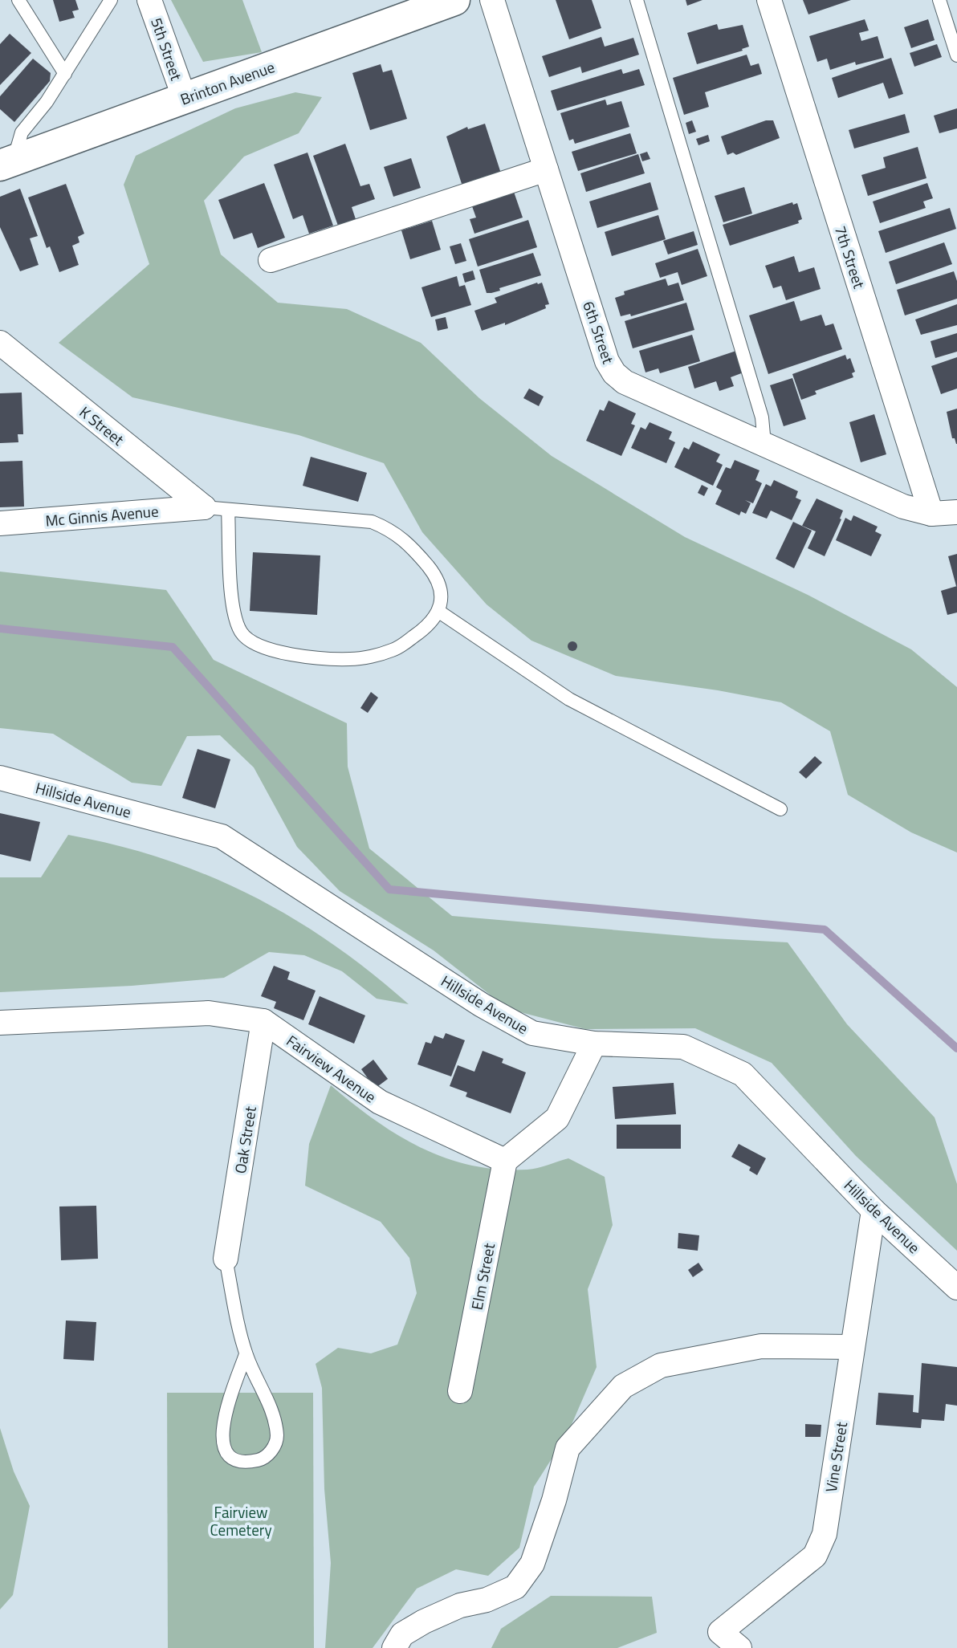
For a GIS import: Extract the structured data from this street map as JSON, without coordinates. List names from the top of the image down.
{
  "streets": {
    "street": [
      "5th Street",
      "Brinton Avenue",
      "7th Street",
      "6th Street",
      "K Street",
      "Mc Ginnis Avenue",
      "Hillside Avenue",
      "Fairview Avenue",
      "Oak Street",
      "Elm Street",
      "Vine Street"
    ]
  },
  "crossings": [
    ["5th Street", "Brinton Avenue"],
    ["7th Street", "6th Street"],
    ["K Street", "Mc Ginnis Avenue"],
    ["Hillside Avenue", "Vine Street"],
    ["Fairview Avenue", "Oak Street"],
    ["Fairview Avenue", "Elm Street"]
  ],
  "parks": ["Fairview Cemetery"]
}
